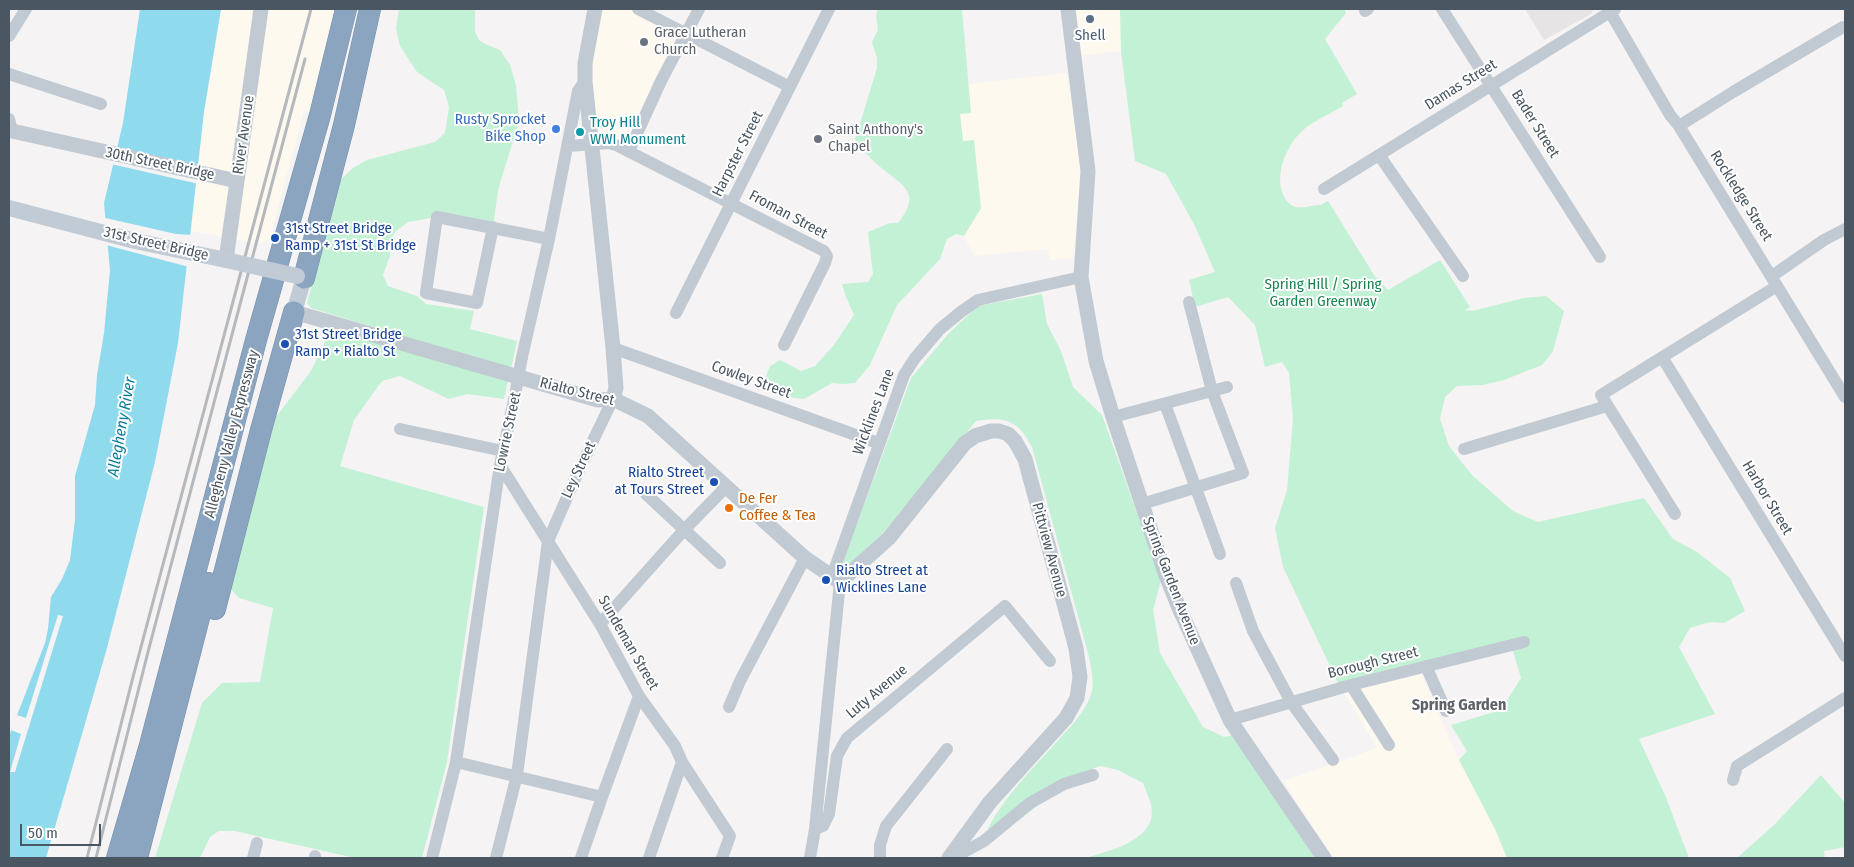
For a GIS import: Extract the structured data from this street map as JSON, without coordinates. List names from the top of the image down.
{
  "streets": {
    "highway": ["Allegheny Valley Expressway"],
    "main road": ["31st Street Bridge"],
    "street": [
      "Damas Street",
      "Bader Street",
      "River Avenue",
      "Harpster Street",
      "30th Street Bridge",
      "Rockledge Street",
      "Froman Street",
      "Cowley Street",
      "Rialto Street",
      "Wicklines Lane",
      "Lowrie Street",
      "Ley Street",
      "Harbor Street",
      "Pittview Avenue",
      "Spring Garden Avenue",
      "Sundeman Street",
      "Borough Street",
      "Luty Avenue"
    ]
  },
  "crossings": [
    ["Damas Street", "Bader Street"],
    ["Damas Street", "Rockledge Street"],
    ["River Avenue", "30th Street Bridge"],
    ["River Avenue", "31st Street Bridge"],
    ["Harpster Street", "Froman Street"],
    ["Froman Street", "Lowrie Street"],
    ["Froman Street", "Ley Street"],
    ["Cowley Street", "Wicklines Lane"],
    ["Cowley Street", "Ley Street"],
    ["Rialto Street", "Wicklines Lane"],
    ["Rialto Street", "Ley Street"],
    ["Rialto Street", "Pittview Avenue"],
    ["Wicklines Lane", "Pittview Avenue"],
    ["Wicklines Lane", "Spring Garden Avenue"],
    ["Wicklines Lane", "Luty Avenue"],
    ["Lowrie Street", "Ley Street"],
    ["Lowrie Street", "Sundeman Street"],
    ["Ley Street", "Sundeman Street"],
    ["Spring Garden Avenue", "Borough Street"]
  ],
  "districts": ["Spring Garden"],
  "water": ["Allegheny River"],
  "parks": ["Spring Hill / Spring Garden Greenway"],
  "places": [
    "Shell",
    "Grace Lutheran Church",
    "Rusty Sprocket Bike Shop",
    "Troy Hill WWI Monument",
    "Saint Anthony's Chapel",
    "31st Street Bridge Ramp + 31st St Bridge",
    "31st Street Bridge Ramp + Rialto St",
    "Rialto Street at Tours Street",
    "De Fer Coffee & Tea",
    "Rialto Street at Wicklines Lane"
  ],
  "scale_bar": "50 m"
}
